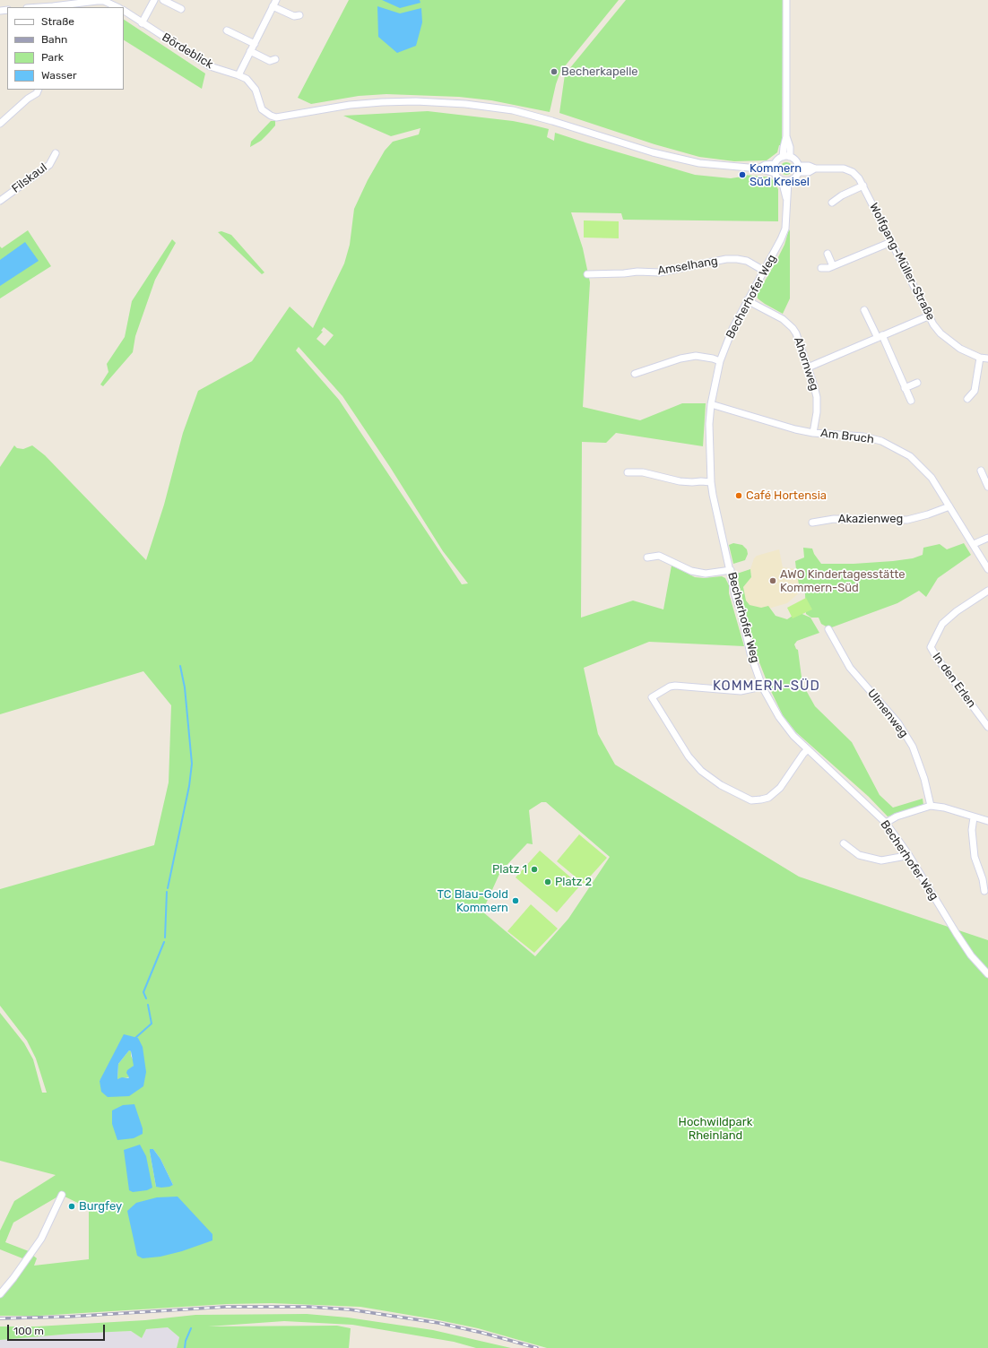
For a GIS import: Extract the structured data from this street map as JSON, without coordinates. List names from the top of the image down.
{
  "streets": {
    "street": [
      "Bördeblick",
      "Filskaul",
      "Wolfgang-Müller-Straße",
      "Amselhang",
      "Becherhofer Weg",
      "Ahornweg",
      "Am Bruch",
      "Akazienweg",
      "In den Erlen",
      "Ulmenweg"
    ]
  },
  "crossings": [
    ["Wolfgang-Müller-Straße", "Becherhofer Weg"],
    ["Amselhang", "Becherhofer Weg"],
    ["Becherhofer Weg", "Ahornweg"],
    ["Becherhofer Weg", "Am Bruch"],
    ["Ahornweg", "Am Bruch"],
    ["Am Bruch", "Akazienweg"]
  ],
  "districts": ["KOMMERN-SÜD"],
  "parks": ["Hochwildpark Rheinland"],
  "places": [
    "Becherkapelle",
    "Kommern Süd Kreisel",
    "Café Hortensia",
    "AWO Kindertagesstätte Kommern-Süd",
    "Platz 1",
    "Platz 2",
    "TC Blau-Gold Kommern",
    "Burgfey"
  ],
  "legend": [
    "Straße",
    "Bahn",
    "Park",
    "Wasser"
  ],
  "scale_bar": "100 m"
}
